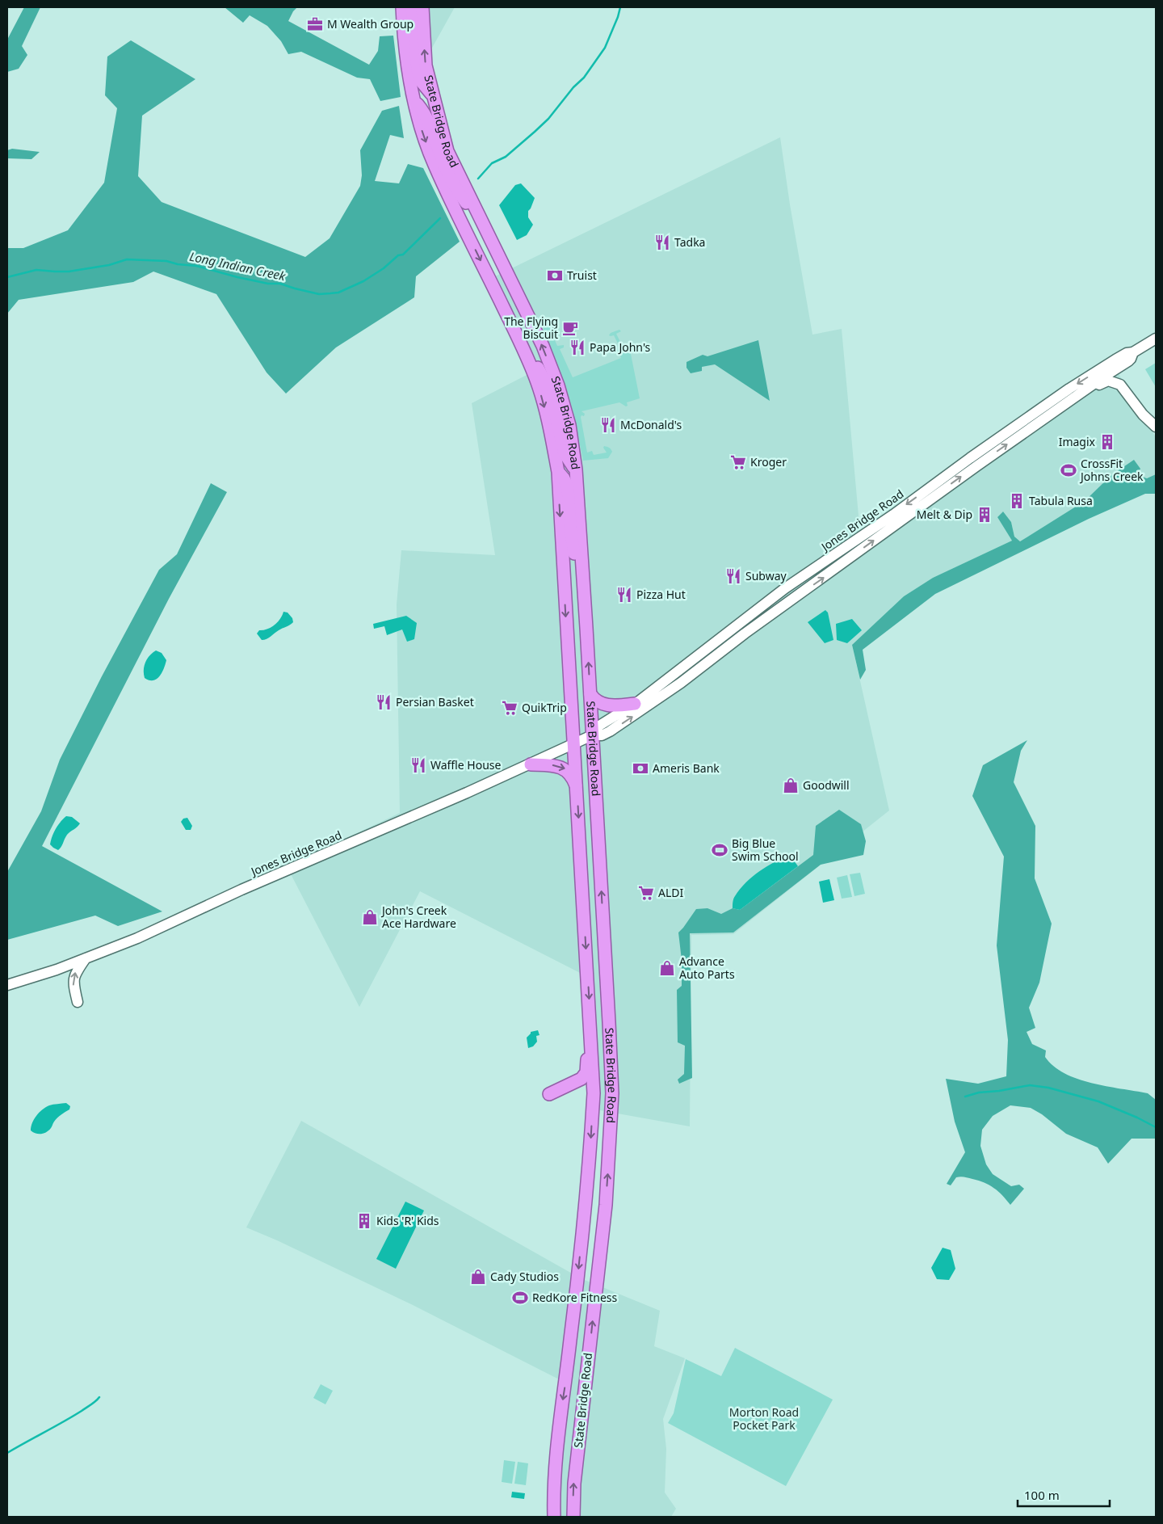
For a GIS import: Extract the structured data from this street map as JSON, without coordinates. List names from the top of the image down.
{
  "streets": {
    "highway": ["State Bridge Road"],
    "main road": ["Jones Bridge Road"]
  },
  "crossings": [
    ["State Bridge Road", "Jones Bridge Road"]
  ],
  "water": ["Long Indian Creek"],
  "parks": ["Morton Road Pocket Park"],
  "places": {
    "office": ["M Wealth Group"],
    "restaurant": [
      "Tadka",
      "Papa John's",
      "McDonald's",
      "Subway",
      "Pizza Hut",
      "Persian Basket",
      "Waffle House"
    ],
    "bank": ["Truist", "Ameris Bank"],
    "cafe": ["The Flying Biscuit"],
    "building": [
      "Imagix",
      "Tabula Rusa",
      "Melt & Dip",
      "Kids 'R' Kids"
    ],
    "supermarket": ["Kroger", "QuikTrip", "ALDI"],
    "sports": ["CrossFit Johns Creek", "Big Blue Swim School", "RedKore Fitness"],
    "shop": [
      "Goodwill",
      "John's Creek Ace Hardware",
      "Advance Auto Parts",
      "Cady Studios"
    ]
  },
  "scale_bar": "100 m"
}
